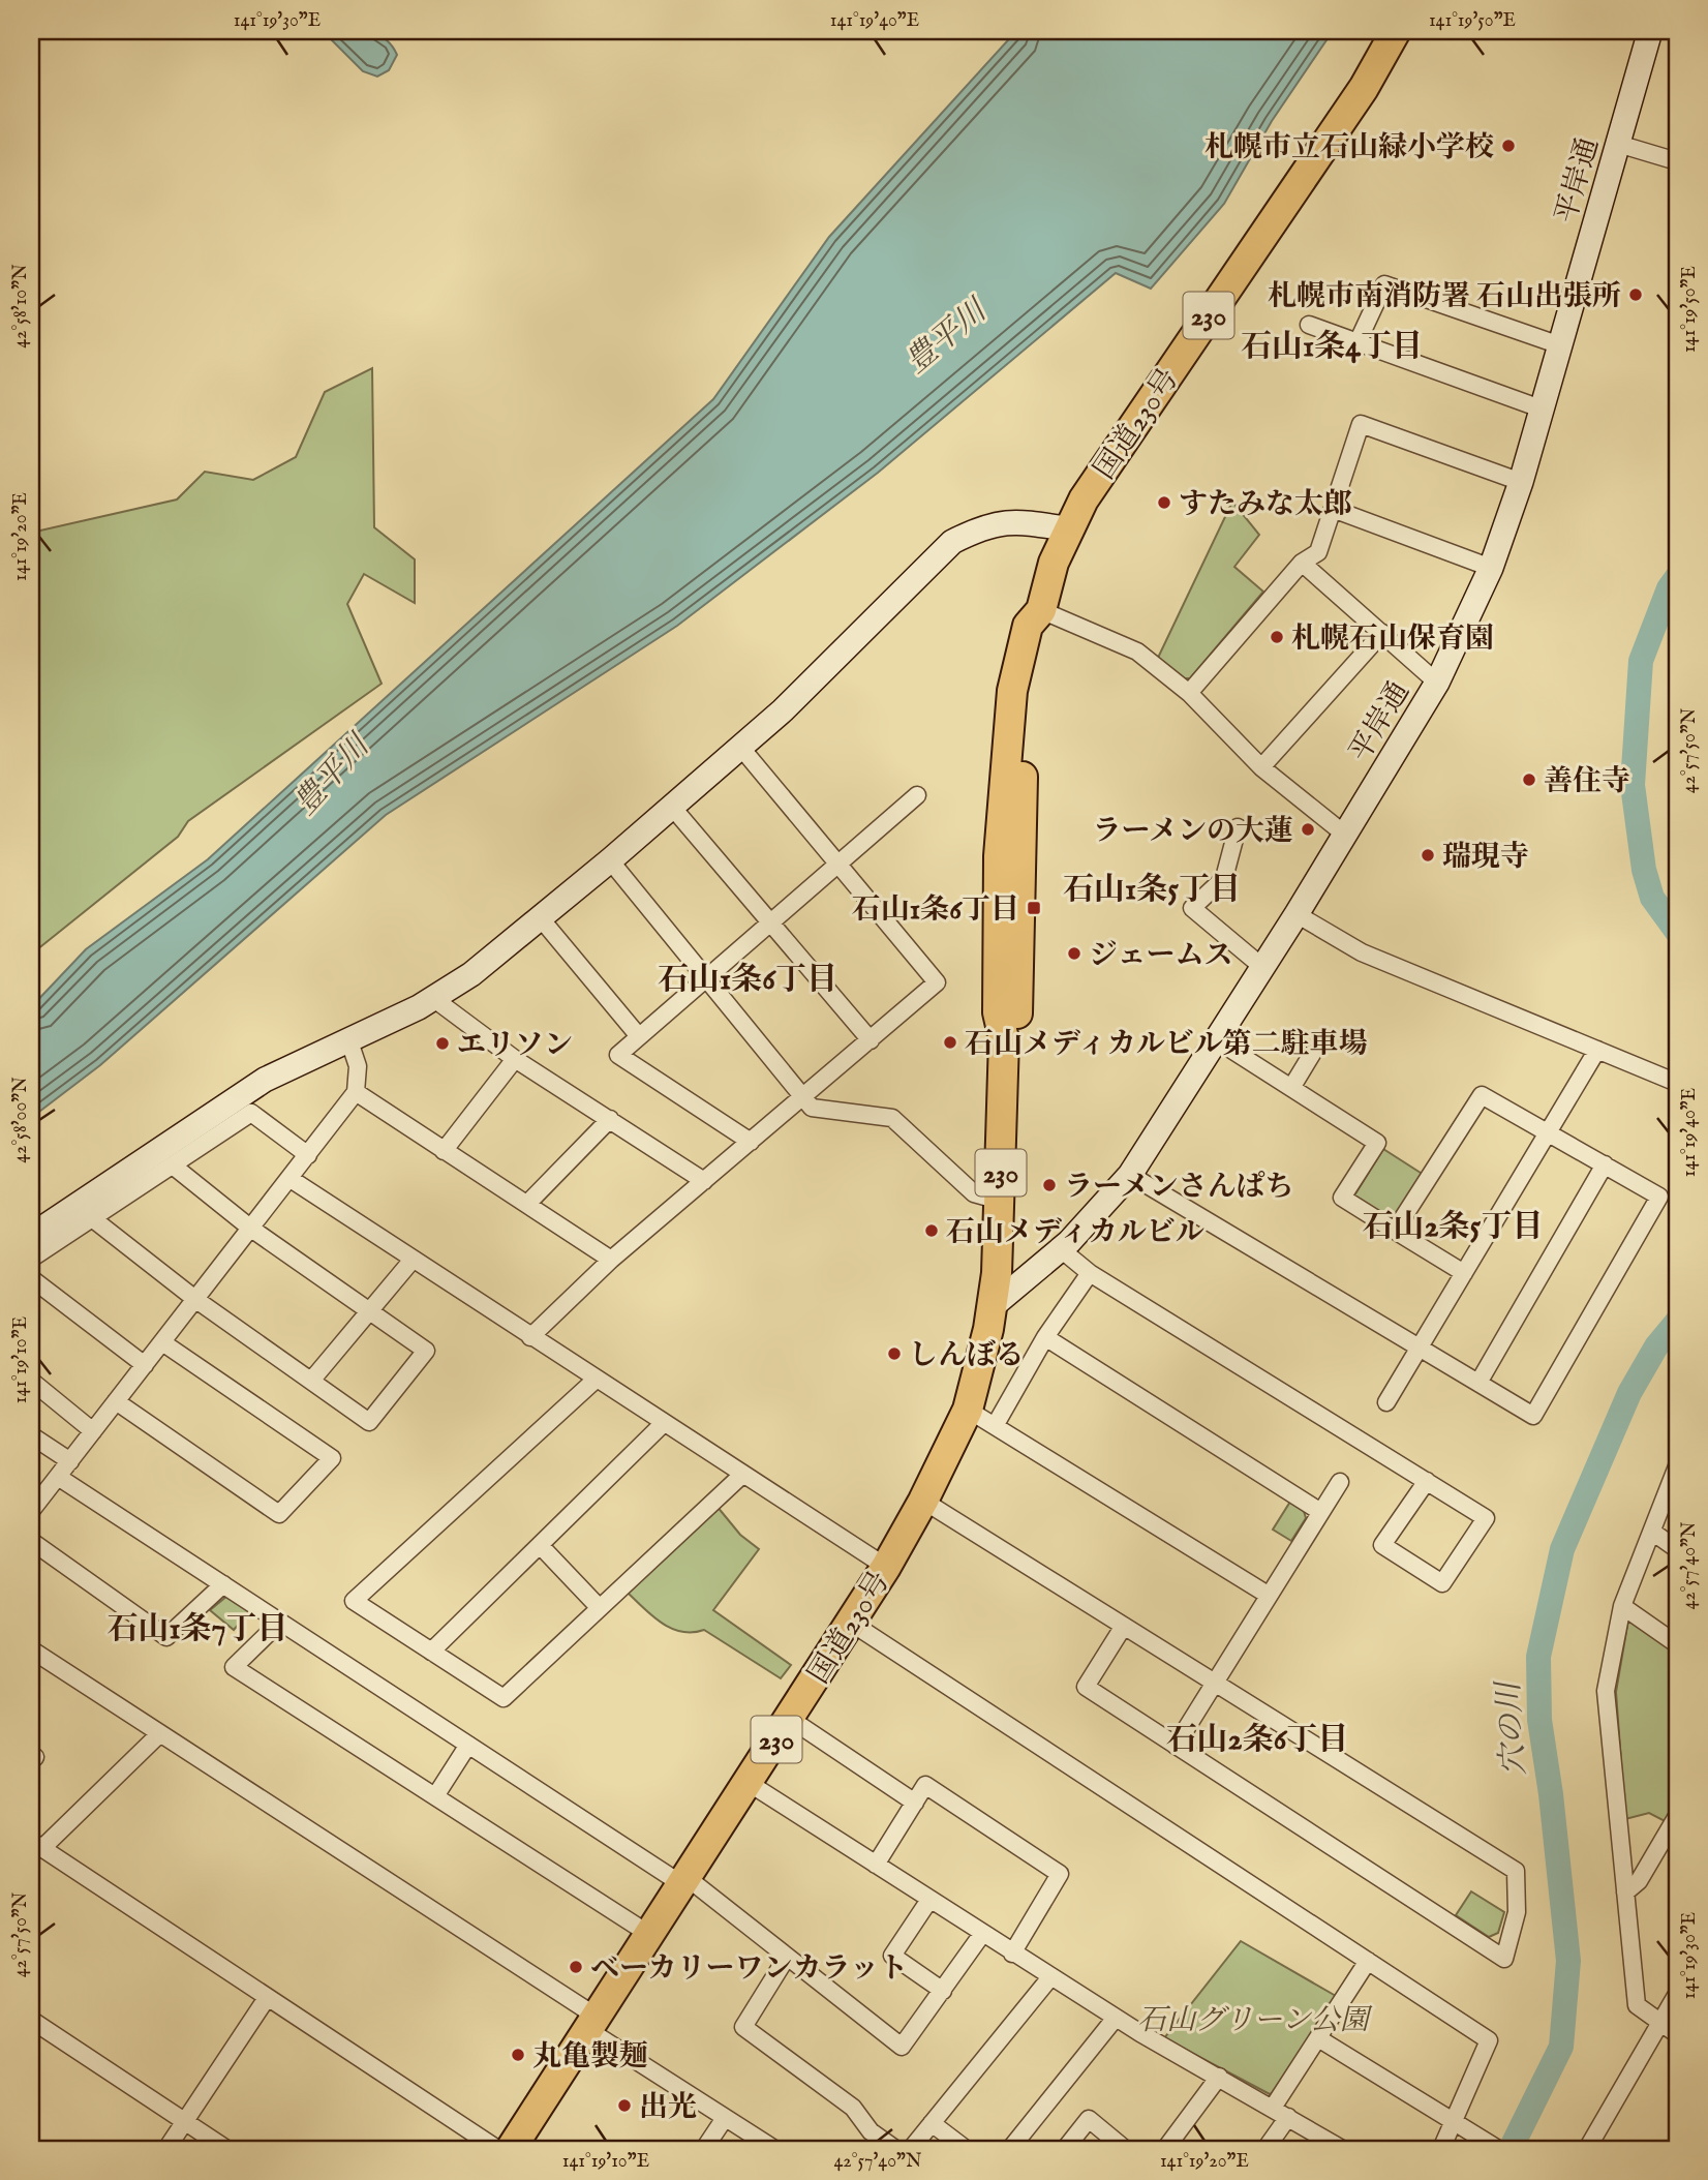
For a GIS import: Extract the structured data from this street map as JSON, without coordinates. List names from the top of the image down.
{
  "streets": {
    "highway": ["230", "国道230号"],
    "street": ["平岸通"]
  },
  "crossings": [
    ["平岸通", "国道230号"]
  ],
  "districts": [
    "石山1条4丁目",
    "石山1条5丁目",
    "石山1条6丁目",
    "石山2条5丁目",
    "石山1条7丁目",
    "石山2条6丁目"
  ],
  "water": ["豊平川", "穴の川"],
  "parks": ["石山グリーン公園"],
  "places": {
    "other": [
      "札幌市立石山緑小学校",
      "札幌市南消防署 石山出張所",
      "すたみな太郎",
      "札幌石山保育園",
      "善住寺",
      "ラーメンの大蓮",
      "瑞現寺",
      "ジェームス",
      "石山メディカルビル第二駐車場",
      "エリソン",
      "ラーメンさんぱち",
      "石山メディカルビル",
      "しんぼる",
      "ベーカリーワンカラット",
      "丸亀製麺",
      "出光"
    ],
    "transit": ["石山1条6丁目"]
  },
  "coordinates": [
    "141°19'30\"E",
    "141°19'40\"E",
    "141°19'50\"E",
    "42°58'10\"N",
    "141°19'20\"E",
    "42°57'50\"N",
    "42°58'00\"N",
    "141°19'10\"E",
    "42°57'40\"N"
  ]
}
